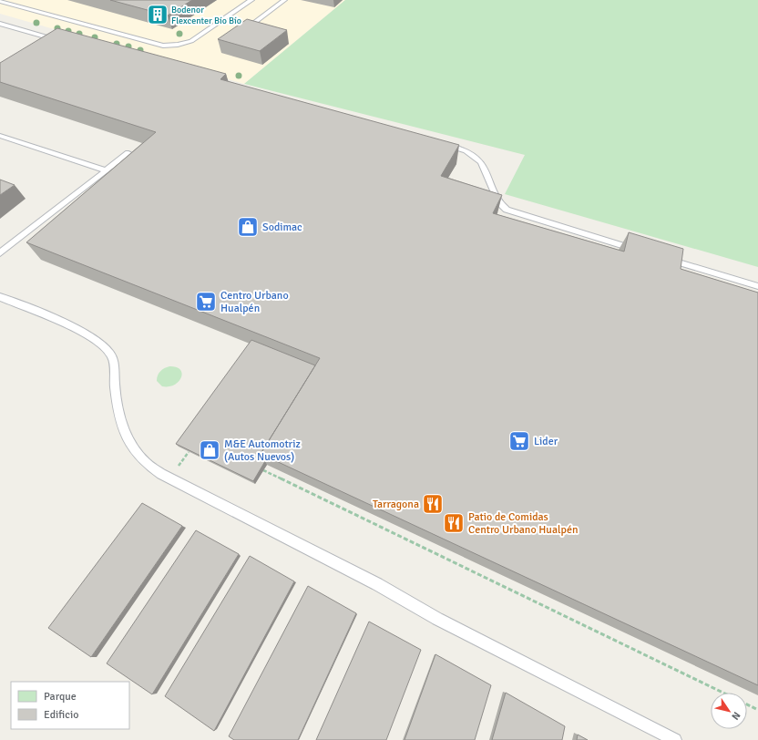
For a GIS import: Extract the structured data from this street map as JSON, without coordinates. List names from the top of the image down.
{
  "places": {
    "building": ["Bodenor Flexcenter Bío Bío"],
    "shop": ["Sodimac", "M&E Automotriz (Autos Nuevos)"],
    "supermarket": ["Centro Urbano Hualpén", "Lider"],
    "restaurant": ["Tarragona", "Patio de Comidas Centro Urbano Hualpén"]
  },
  "legend": ["Parque", "Edificio"],
  "north": "bottom right"
}
